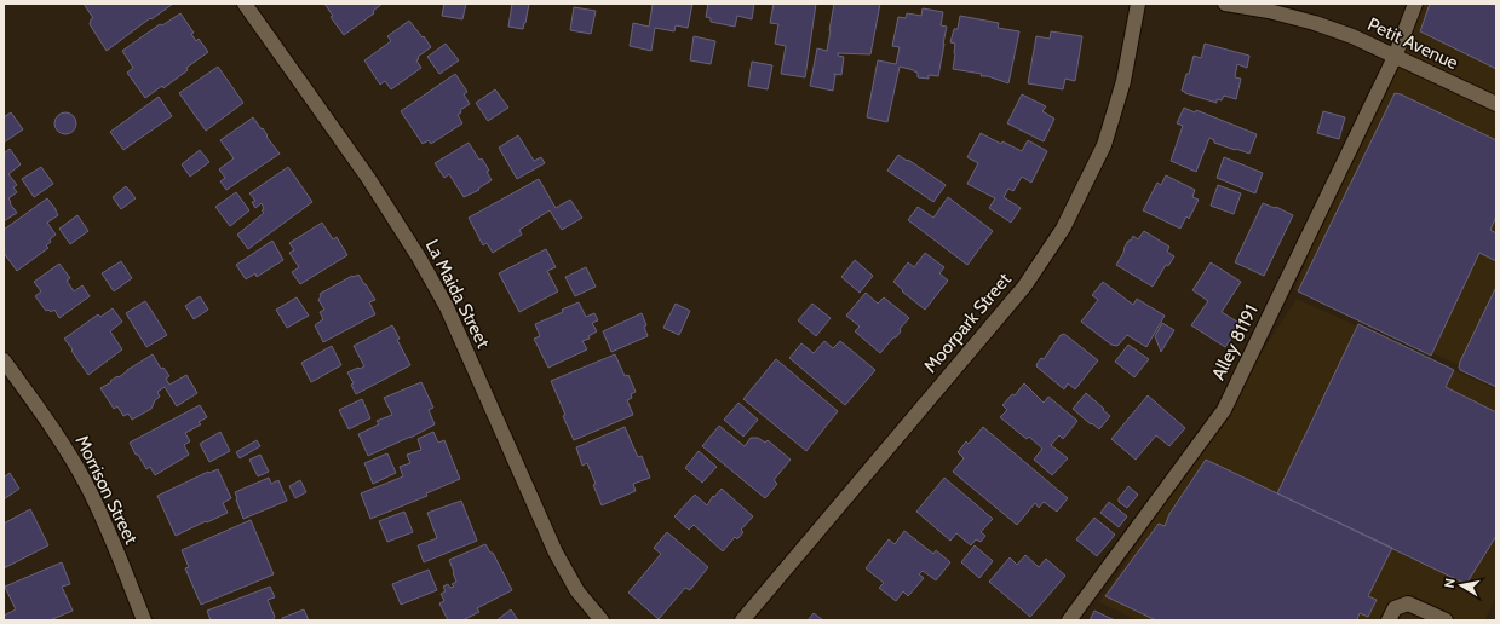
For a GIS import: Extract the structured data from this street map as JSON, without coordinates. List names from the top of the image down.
{
  "streets": {
    "street": [
      "Petit Avenue",
      "La Maida Street",
      "Moorpark Street",
      "Alley 81191",
      "Morrison Street"
    ]
  },
  "crossings": [
    ["Petit Avenue", "Alley 81191"]
  ],
  "north": "left"
}
